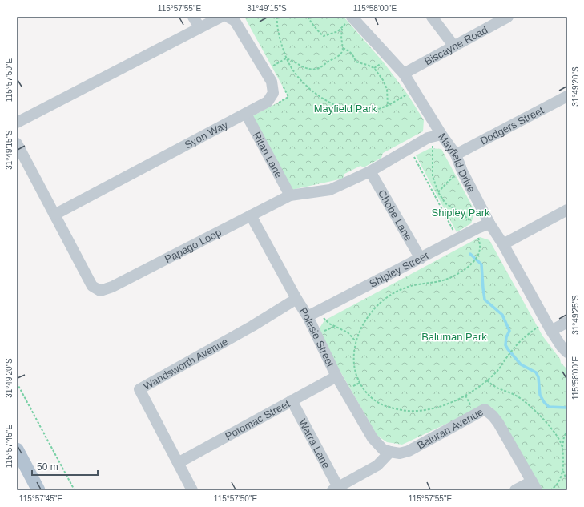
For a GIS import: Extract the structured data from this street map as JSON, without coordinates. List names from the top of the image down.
{
  "streets": {
    "street": [
      "Biscayne Road",
      "Dodgers Street",
      "Syon Way",
      "Ritan Lane",
      "Mayfield Drive",
      "Chobe Lane",
      "Papago Loop",
      "Shipley Street",
      "Polesie Street",
      "Wandsworth Avenue",
      "Potomac Street",
      "Baluran Avenue",
      "Warra Lane"
    ]
  },
  "crossings": [
    ["Biscayne Road", "Mayfield Drive"],
    ["Dodgers Street", "Mayfield Drive"],
    ["Syon Way", "Ritan Lane"],
    ["Syon Way", "Papago Loop"],
    ["Ritan Lane", "Papago Loop"],
    ["Mayfield Drive", "Papago Loop"],
    ["Mayfield Drive", "Shipley Street"],
    ["Chobe Lane", "Papago Loop"],
    ["Chobe Lane", "Shipley Street"],
    ["Papago Loop", "Polesie Street"],
    ["Shipley Street", "Polesie Street"],
    ["Polesie Street", "Wandsworth Avenue"],
    ["Polesie Street", "Potomac Street"],
    ["Polesie Street", "Baluran Avenue"],
    ["Wandsworth Avenue", "Potomac Street"],
    ["Potomac Street", "Warra Lane"]
  ],
  "parks": ["Mayfield Park", "Shipley Park", "Baluman Park"],
  "scale_bar": "50 m",
  "coordinates": [
    "115°57'55\"E",
    "31°49'15\"S",
    "115°58'00\"E",
    "115°57'50\"E",
    "31°49'20\"S",
    "31°49'25\"S",
    "115°57'45\"E"
  ]
}
